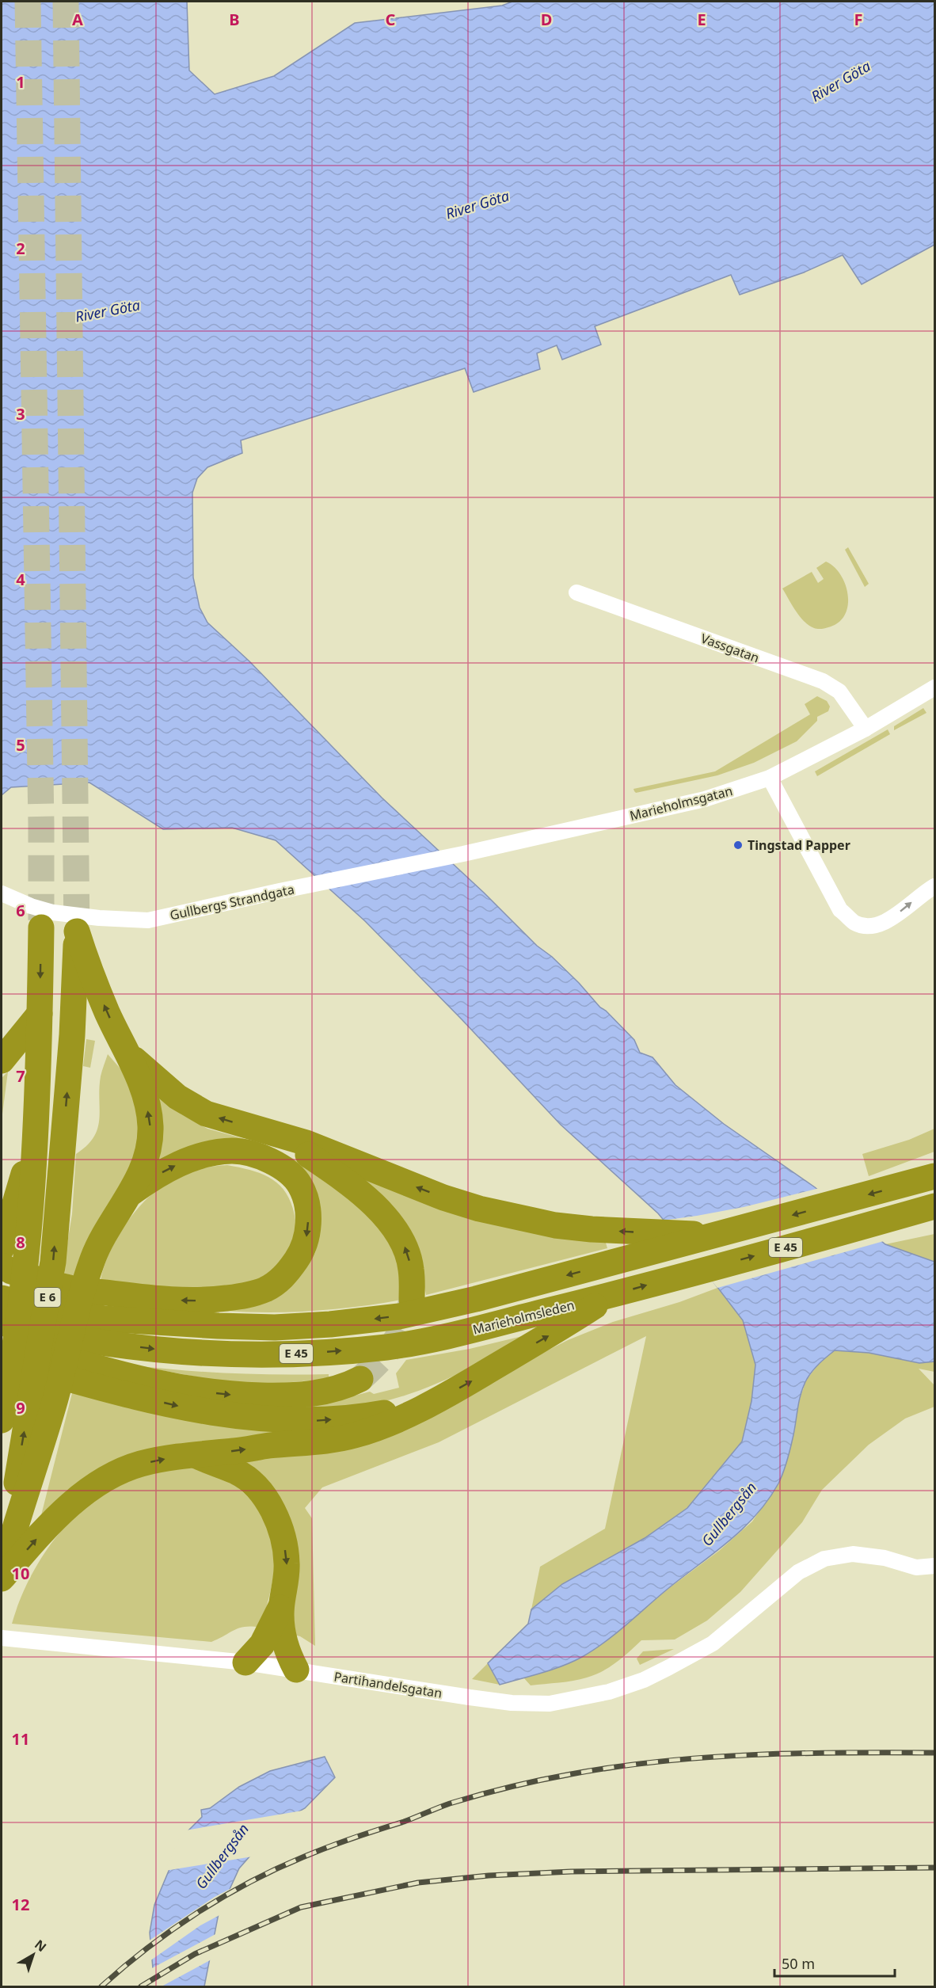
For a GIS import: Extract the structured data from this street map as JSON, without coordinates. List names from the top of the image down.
{
  "streets": {
    "highway": ["E 45", "E 6", "Marieholmsleden"],
    "street": [
      "Vassgatan",
      "Marieholmsgatan",
      "Gullbergs Strandgata",
      "Partihandelsgatan"
    ]
  },
  "crossings": [
    ["Vassgatan", "Marieholmsgatan"],
    ["Marieholmsgatan", "Gullbergs Strandgata"],
    ["E 45", "Marieholmsleden"]
  ],
  "water": ["River Göta", "Gullbergsån"],
  "places": ["Tingstad Papper"],
  "scale_bar": "50 m",
  "north": "top right",
  "grid": {
    "columns": [
      "A",
      "B",
      "C",
      "D",
      "E",
      "F"
    ],
    "rows": [
      "1",
      "2",
      "3",
      "4",
      "5",
      "6",
      "7",
      "8",
      "9",
      "10",
      "11",
      "12"
    ]
  }
}
